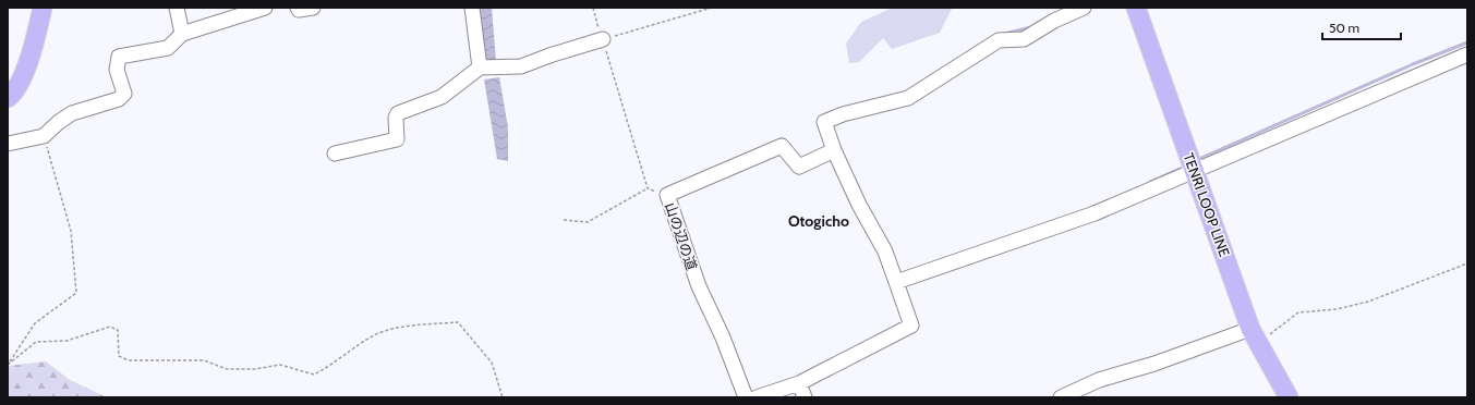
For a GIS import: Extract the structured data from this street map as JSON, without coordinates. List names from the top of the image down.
{
  "streets": {
    "main road": ["TENRI LOOP LINE"],
    "street": ["山の辺の道"]
  },
  "districts": ["Otogicho"],
  "scale_bar": "50 m"
}
